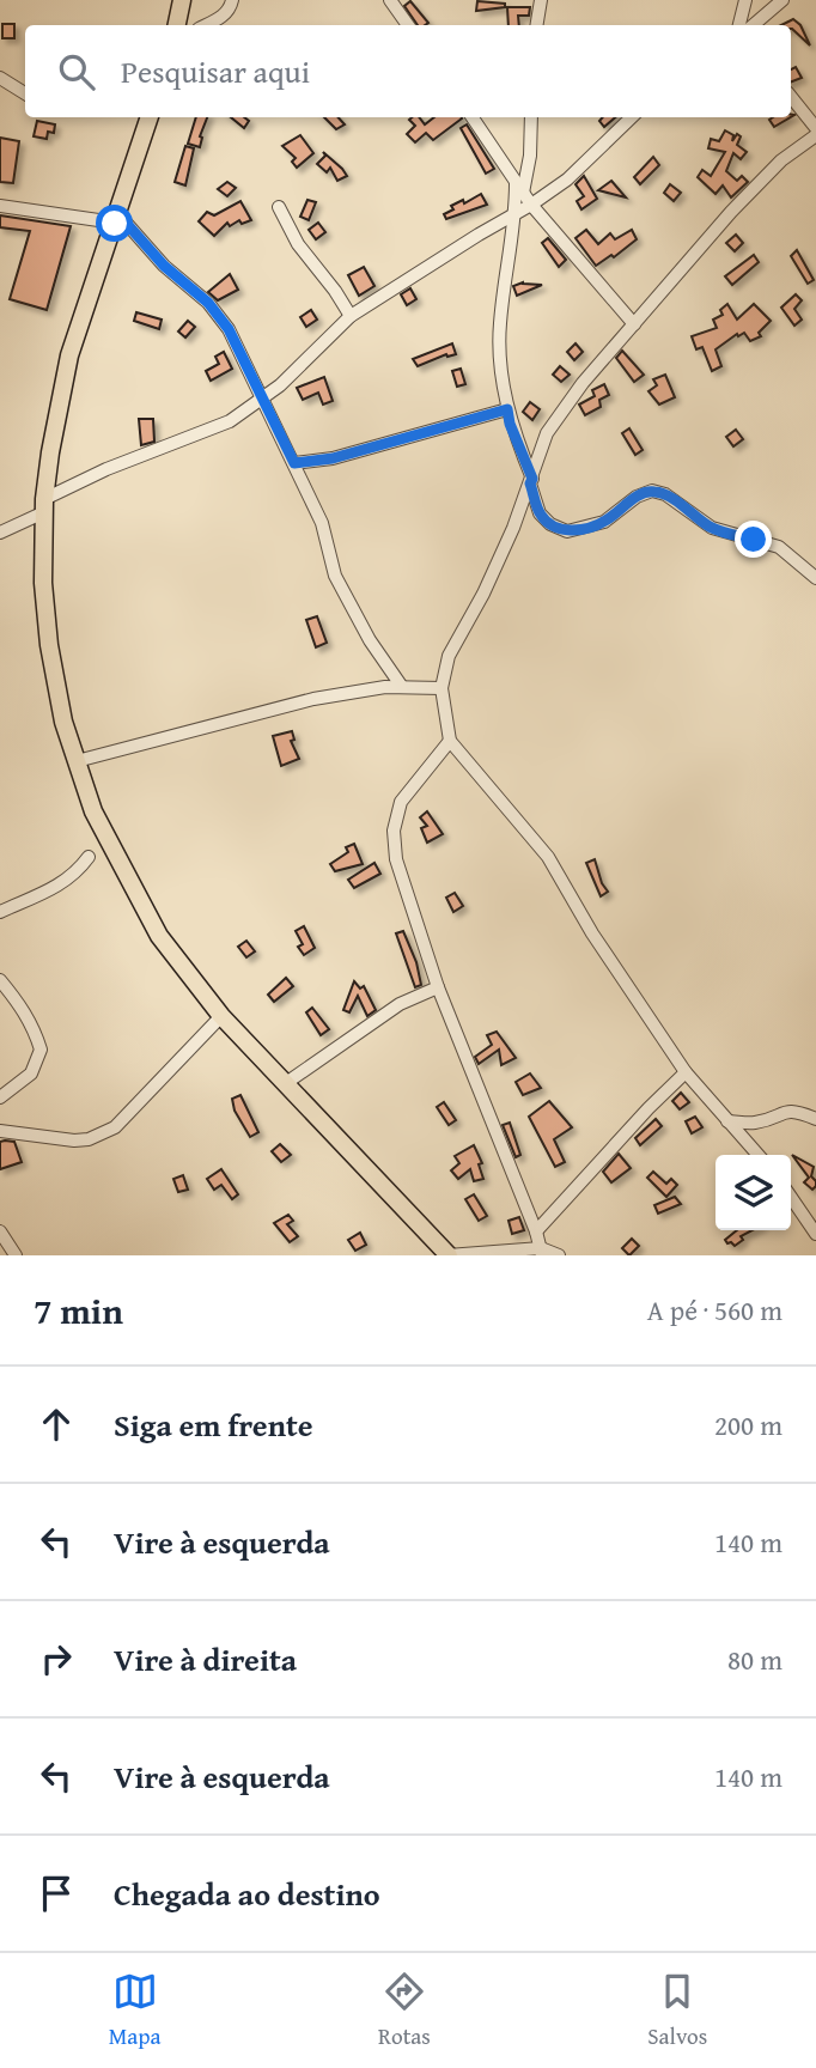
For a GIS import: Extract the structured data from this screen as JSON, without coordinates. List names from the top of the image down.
{
  "page": {
    "search": "Pesquisar aqui",
    "heading": ["7 min", "A pé · 560 m"],
    "list": [
      ["Siga em frente", "200 m"],
      ["Vire à esquerda", "140 m"],
      ["Vire à direita", "80 m"],
      ["Vire à esquerda", "140 m"],
      "Chegada ao destino"
    ],
    "nav": ["Mapa", "Rotas", "Salvos"]
  }
}
